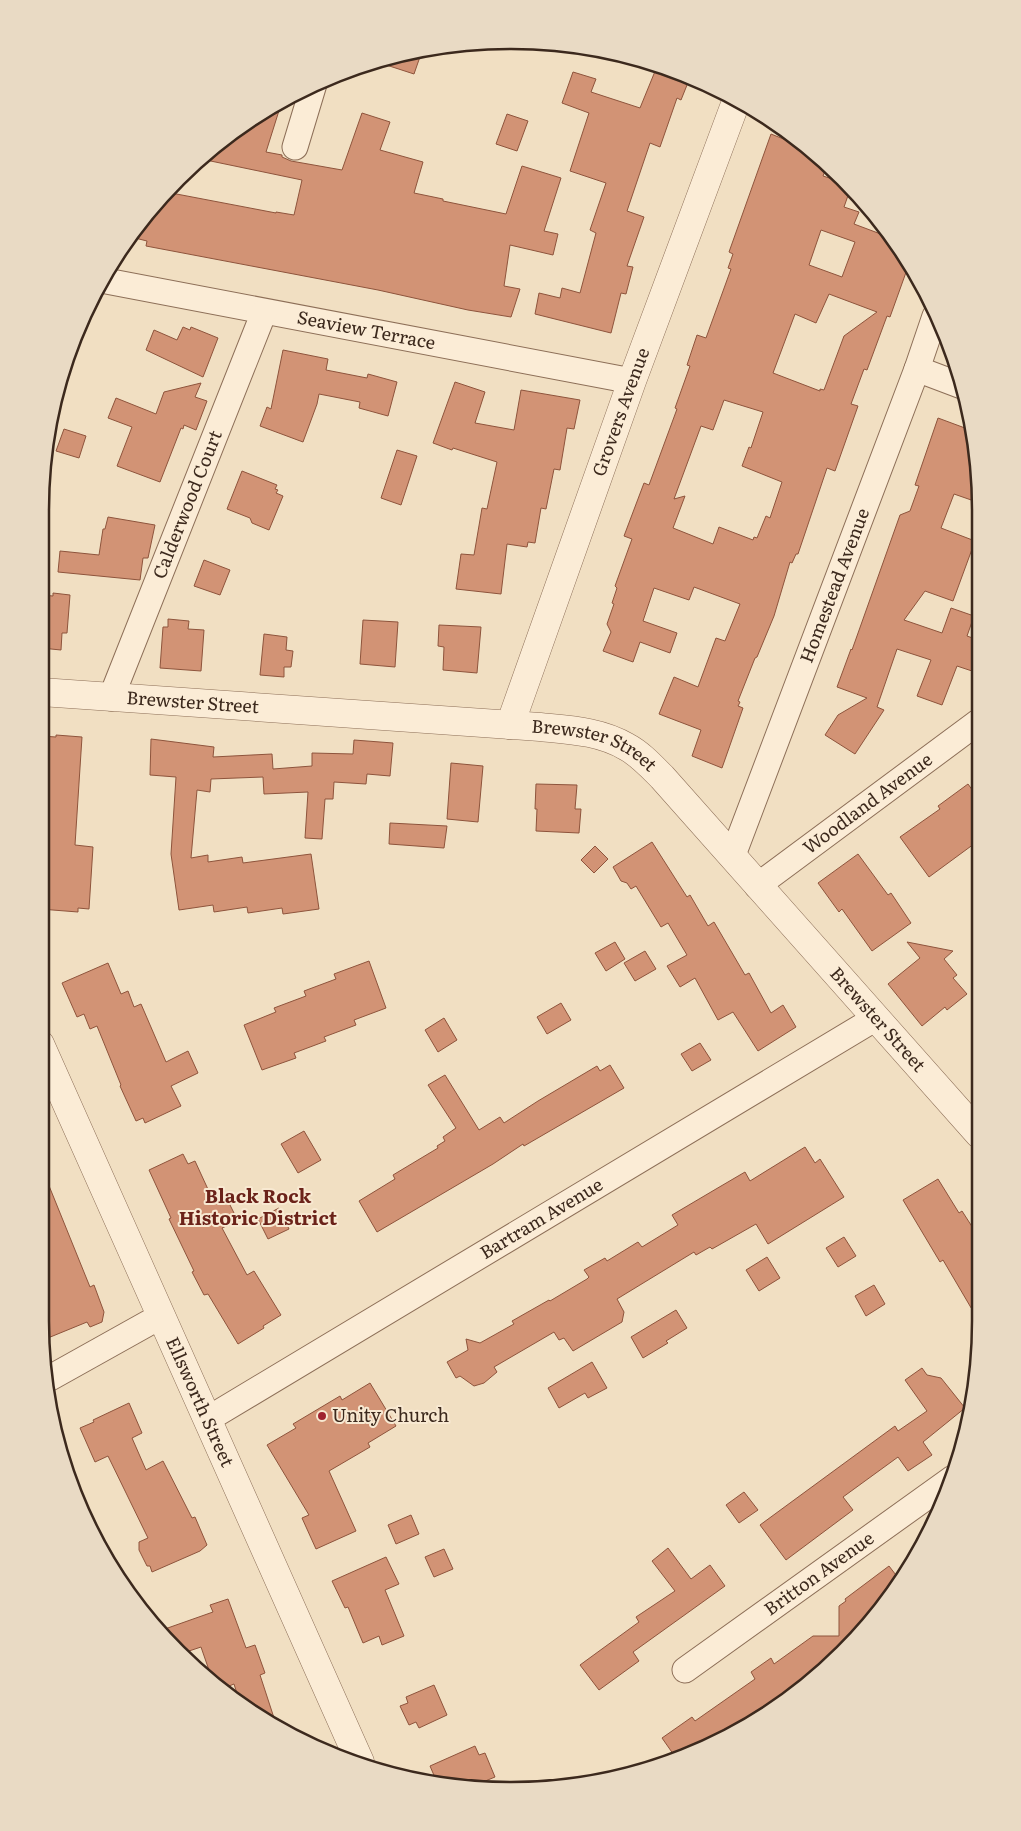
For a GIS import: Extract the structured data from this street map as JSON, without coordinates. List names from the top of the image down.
{
  "streets": {
    "street": [
      "Seaview Terrace",
      "Grovers Avenue",
      "Calderwood Court",
      "Homestead Avenue",
      "Brewster Street",
      "Woodland Avenue",
      "Bartram Avenue",
      "Ellsworth Street",
      "Britton Avenue"
    ]
  },
  "crossings": [
    ["Seaview Terrace", "Grovers Avenue"],
    ["Seaview Terrace", "Calderwood Court"],
    ["Grovers Avenue", "Brewster Street"],
    ["Calderwood Court", "Brewster Street"],
    ["Homestead Avenue", "Brewster Street"],
    ["Brewster Street", "Woodland Avenue"],
    ["Brewster Street", "Bartram Avenue"],
    ["Bartram Avenue", "Ellsworth Street"]
  ],
  "districts": ["Black Rock Historic District"],
  "places": ["Unity Church"]
}
